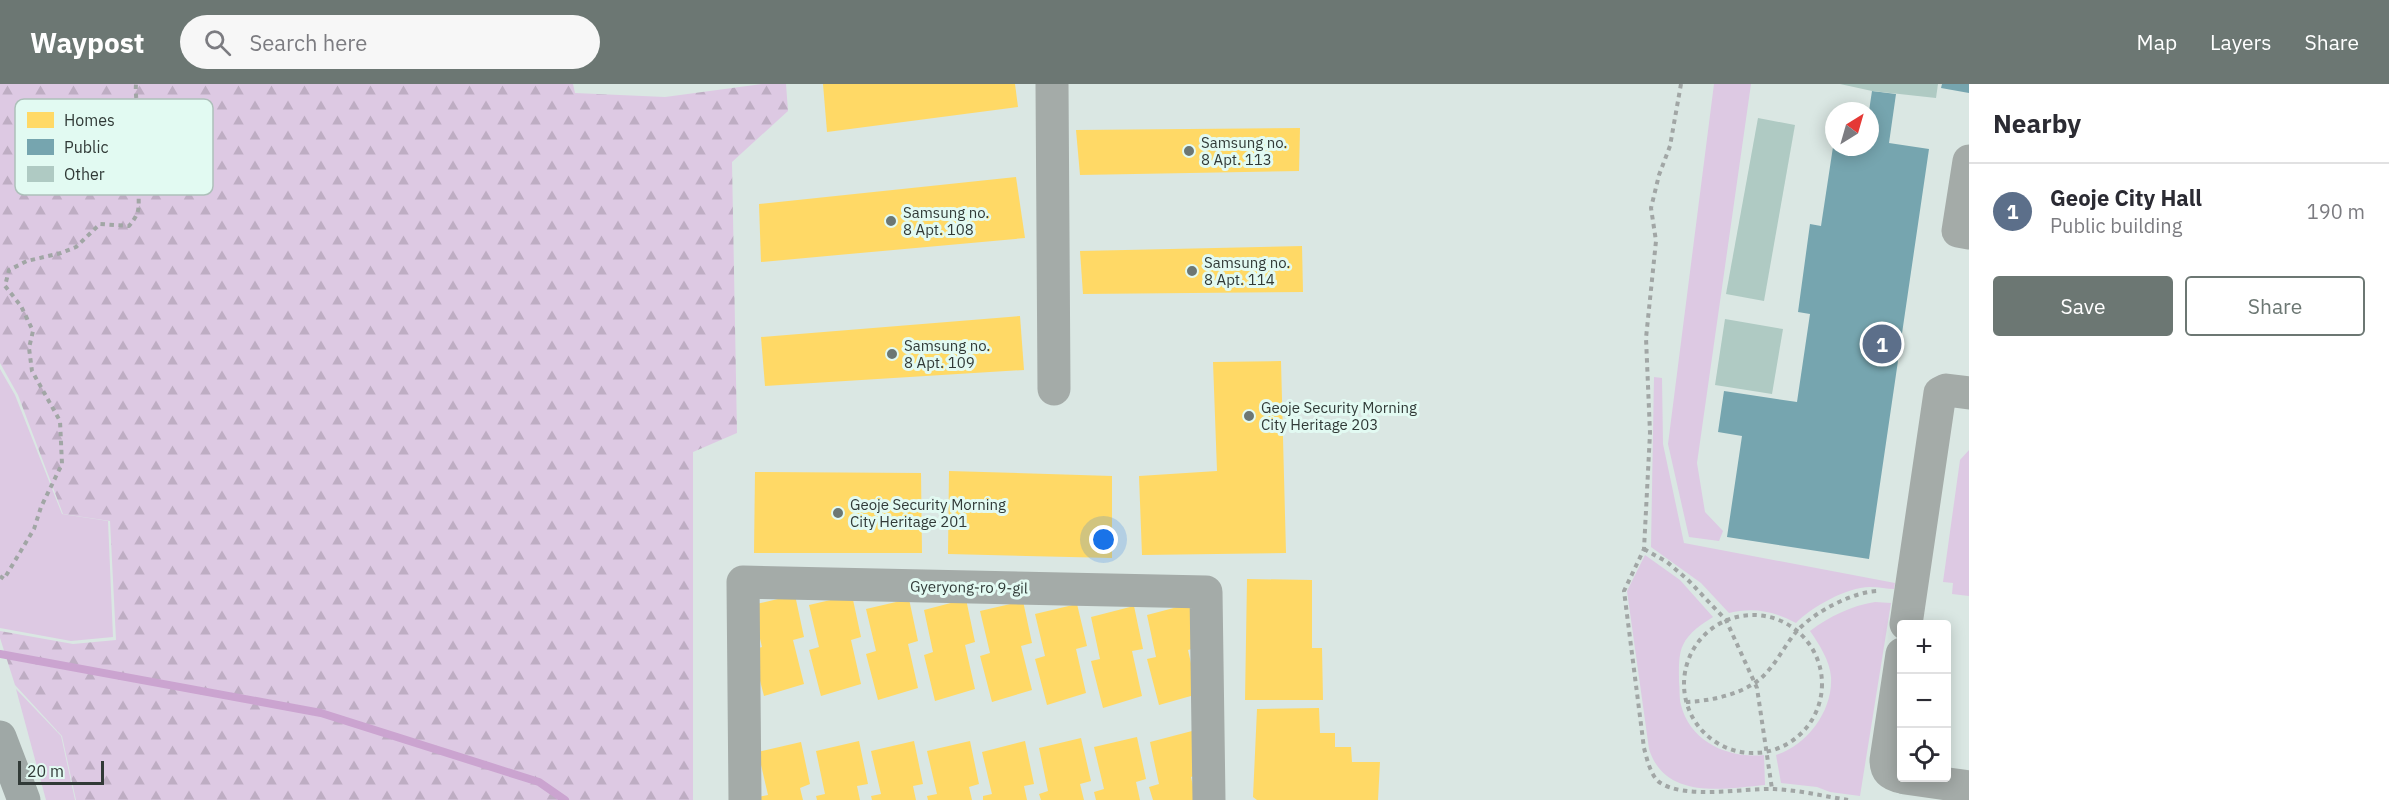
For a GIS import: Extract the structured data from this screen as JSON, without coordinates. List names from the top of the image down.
{
  "streets": {
    "street": ["Gyeryong-ro 9-gil"]
  },
  "places": [
    "Samsung no. 8 Apt. 113",
    "Samsung no. 8 Apt. 108",
    "Samsung no. 8 Apt. 114",
    "Samsung no. 8 Apt. 109",
    "Geoje Security Morning City Heritage 203",
    "Geoje Security Morning City Heritage 201"
  ],
  "legend": ["Homes", "Public", "Other"],
  "scale_bar": "20 m",
  "north": "top right",
  "page": {
    "header": "Waypost",
    "search": "Search here",
    "nav": ["Map", "Layers", "Share"],
    "heading": "Nearby",
    "list": [
      {
        "mark": "1",
        "name": "Geoje City Hall",
        "note": "Public building",
        "value": "190 m"
      }
    ],
    "buttons": ["Save", "Share"],
    "pins": "1",
    "map_buttons": ["+", "−"],
    "scale": "20 m"
  }
}
